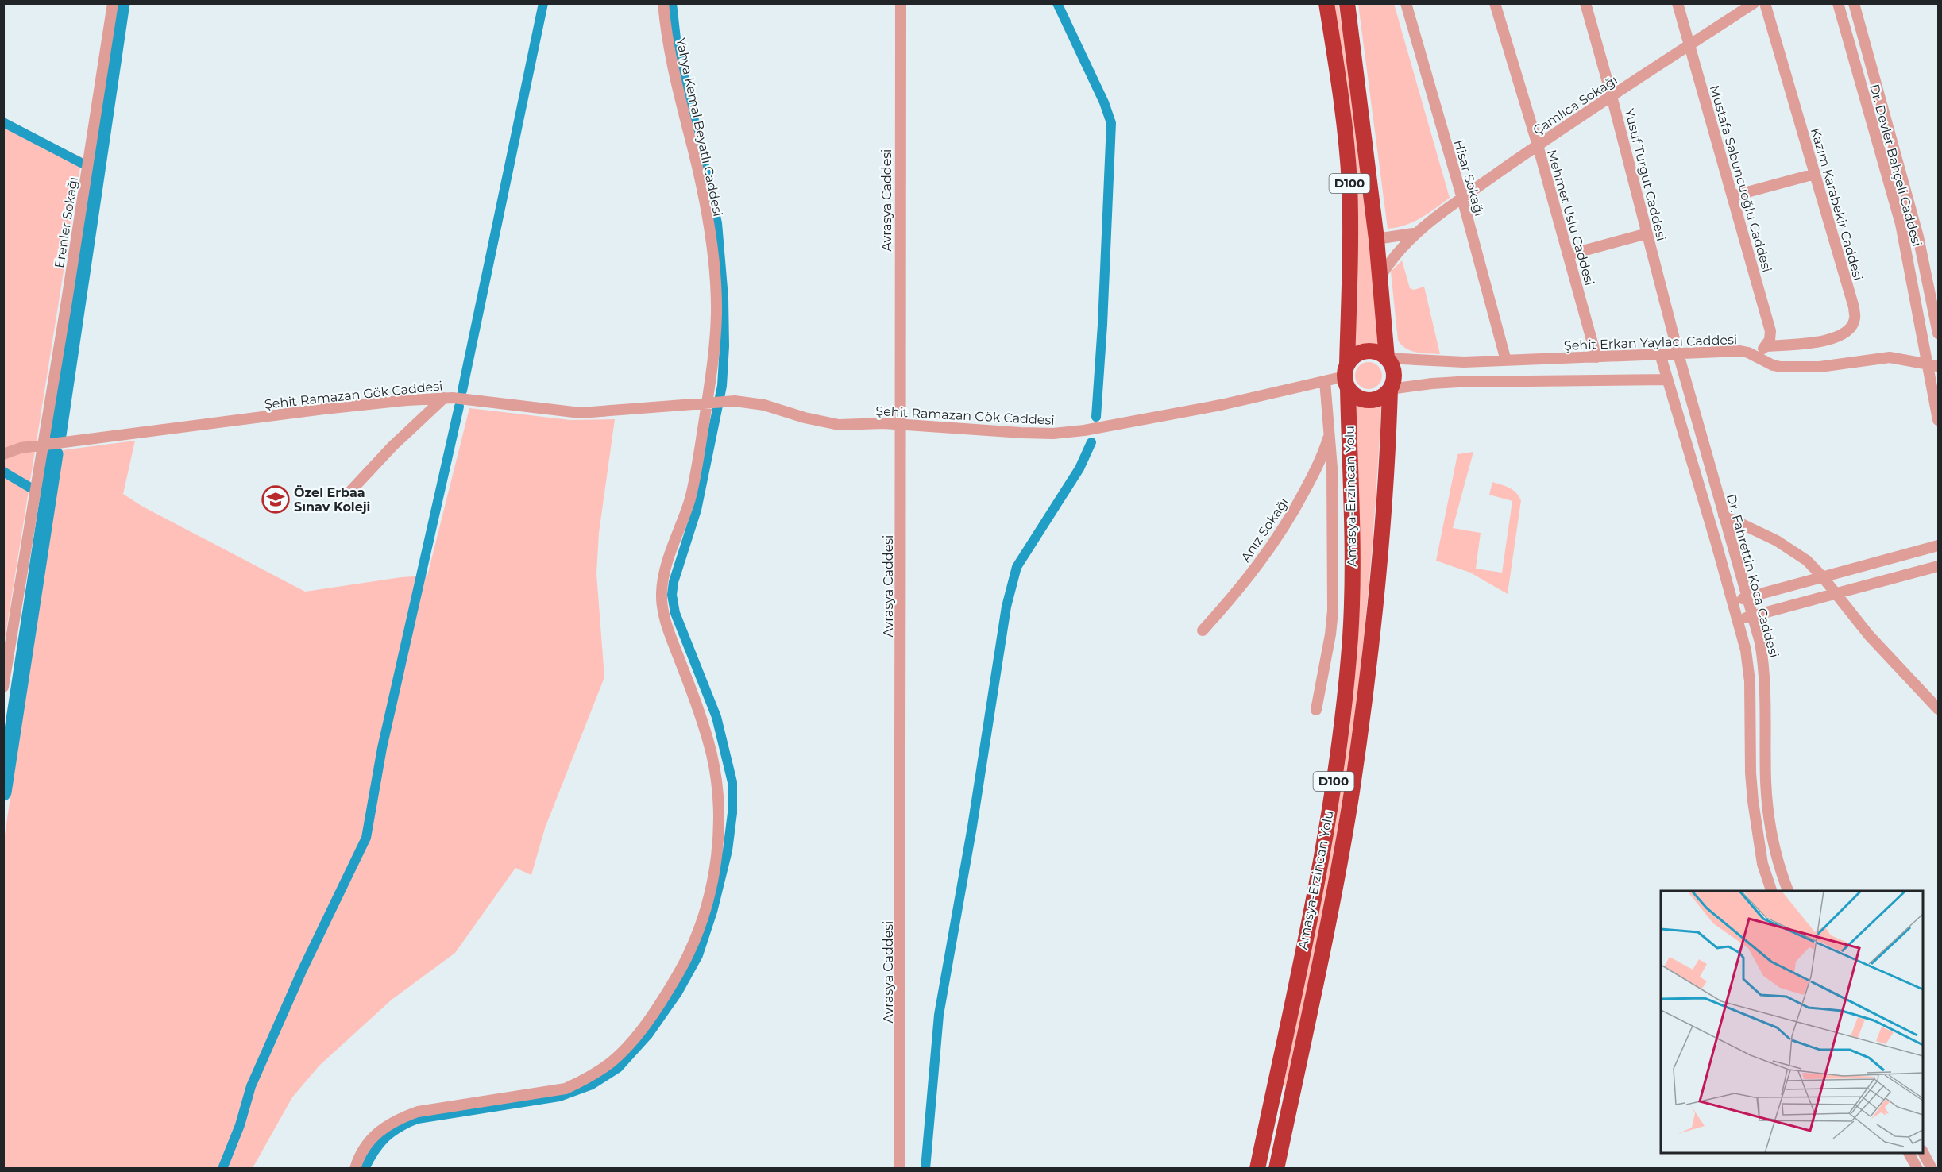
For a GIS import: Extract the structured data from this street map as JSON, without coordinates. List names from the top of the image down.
{
  "streets": {
    "highway": ["D100", "Amasya-Erzincan Yolu"],
    "street": [
      "Çamlıca Sokağı",
      "Yahya Kemal Beyatlı Caddesi",
      "Dr. Devlet Bahçeli Caddesi",
      "Yusuf Turgut Caddesi",
      "Hisar Sokağı",
      "Mustafa Sabuncuoğlu Caddesi",
      "Avrasya Caddesi",
      "Kazım Karabekir Caddesi",
      "Mehmet Uslu Caddesi",
      "Erenler Sokağı",
      "Şehit Erkan Yaylacı Caddesi",
      "Şehit Ramazan Gök Caddesi",
      "Anız Sokağı",
      "Dr. Fahrettin Koca Caddesi"
    ]
  },
  "crossings": [
    ["Çamlıca Sokağı", "Yusuf Turgut Caddesi"],
    ["Çamlıca Sokağı", "Hisar Sokağı"],
    ["Çamlıca Sokağı", "Mustafa Sabuncuoğlu Caddesi"],
    ["Çamlıca Sokağı", "D100"],
    ["Çamlıca Sokağı", "Mehmet Uslu Caddesi"],
    ["Yahya Kemal Beyatlı Caddesi", "Şehit Ramazan Gök Caddesi"],
    ["Dr. Devlet Bahçeli Caddesi", "Şehit Erkan Yaylacı Caddesi"],
    ["Yusuf Turgut Caddesi", "Şehit Erkan Yaylacı Caddesi"],
    ["Yusuf Turgut Caddesi", "Dr. Fahrettin Koca Caddesi"],
    ["Hisar Sokağı", "Şehit Erkan Yaylacı Caddesi"],
    ["Mustafa Sabuncuoğlu Caddesi", "Kazım Karabekir Caddesi"],
    ["D100", "Şehit Erkan Yaylacı Caddesi"],
    ["D100", "Şehit Ramazan Gök Caddesi"],
    ["D100", "Amasya-Erzincan Yolu"],
    ["Avrasya Caddesi", "Şehit Ramazan Gök Caddesi"],
    ["Mehmet Uslu Caddesi", "Şehit Erkan Yaylacı Caddesi"],
    ["Erenler Sokağı", "Şehit Ramazan Gök Caddesi"],
    ["Şehit Erkan Yaylacı Caddesi", "Şehit Ramazan Gök Caddesi"],
    ["Şehit Erkan Yaylacı Caddesi", "Amasya-Erzincan Yolu"],
    ["Şehit Erkan Yaylacı Caddesi", "Dr. Fahrettin Koca Caddesi"],
    ["Şehit Ramazan Gök Caddesi", "Amasya-Erzincan Yolu"]
  ],
  "places": {
    "school or university": ["Özel Erbaa Sınav Koleji"]
  }
}
